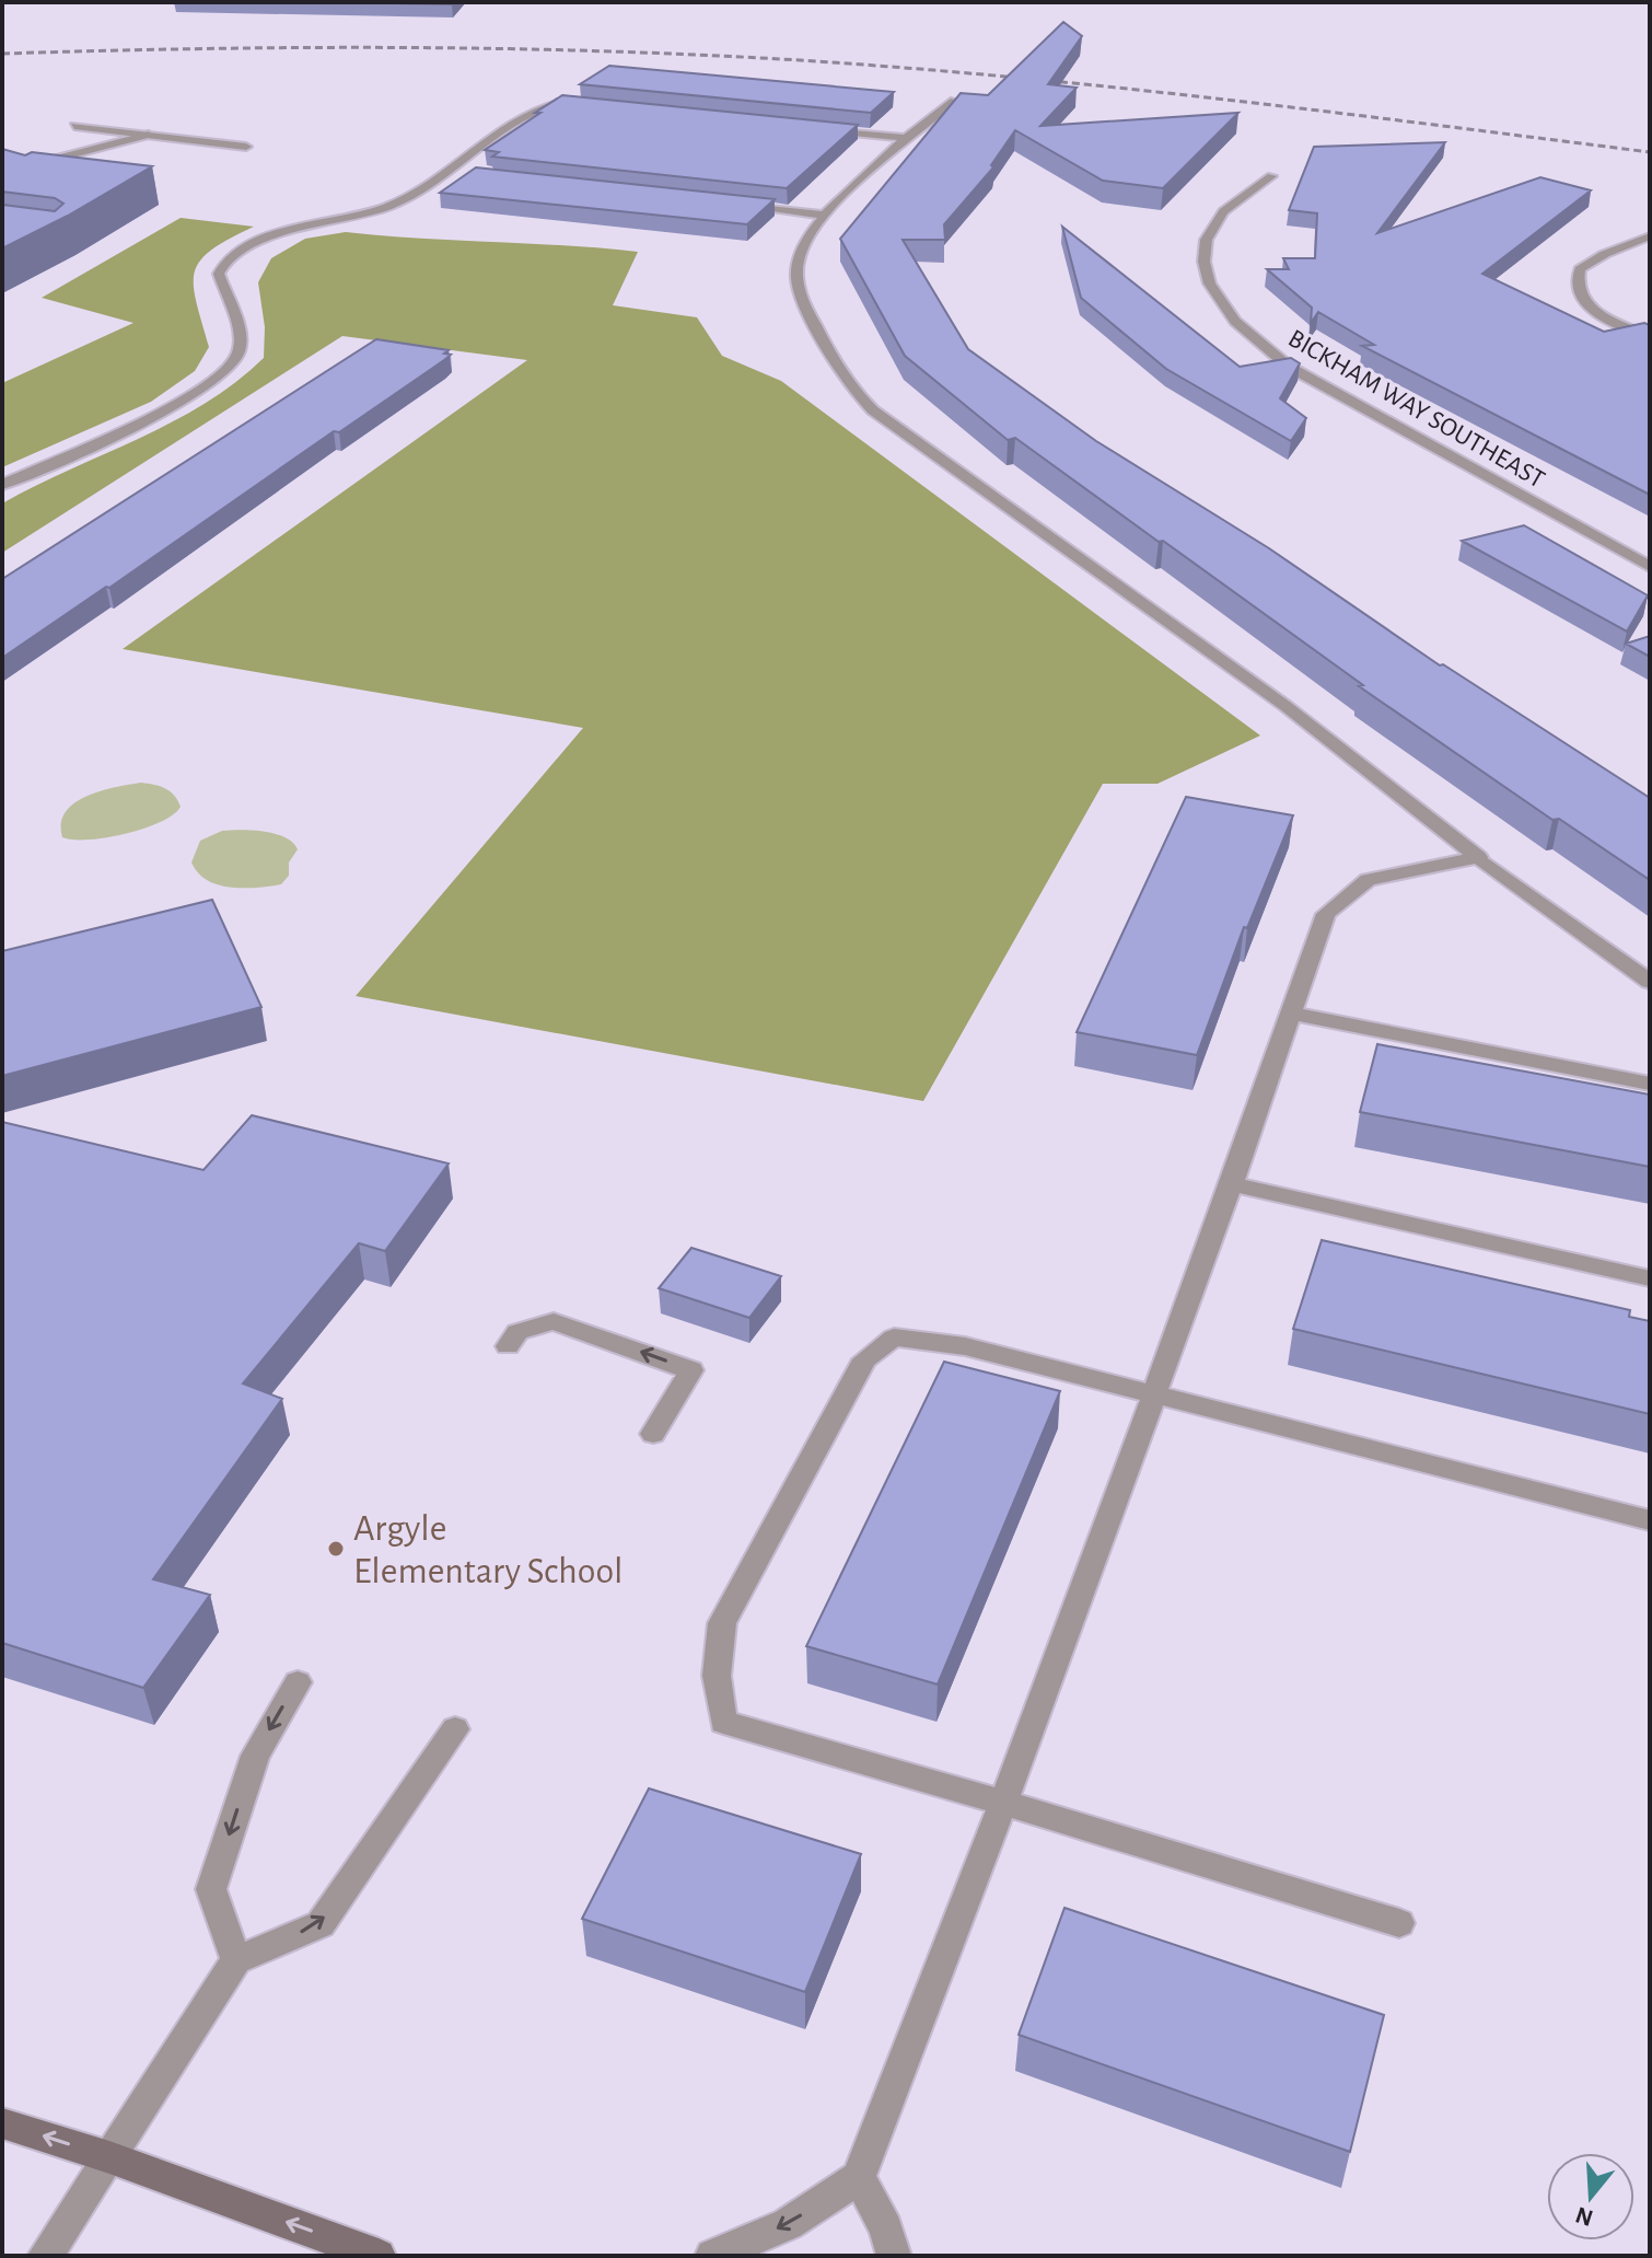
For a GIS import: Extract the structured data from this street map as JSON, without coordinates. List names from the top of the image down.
{
  "streets": {
    "street": ["BICKHAM WAY SOUTHEAST"]
  },
  "places": ["Argyle Elementary School"],
  "north": "bottom"
}
